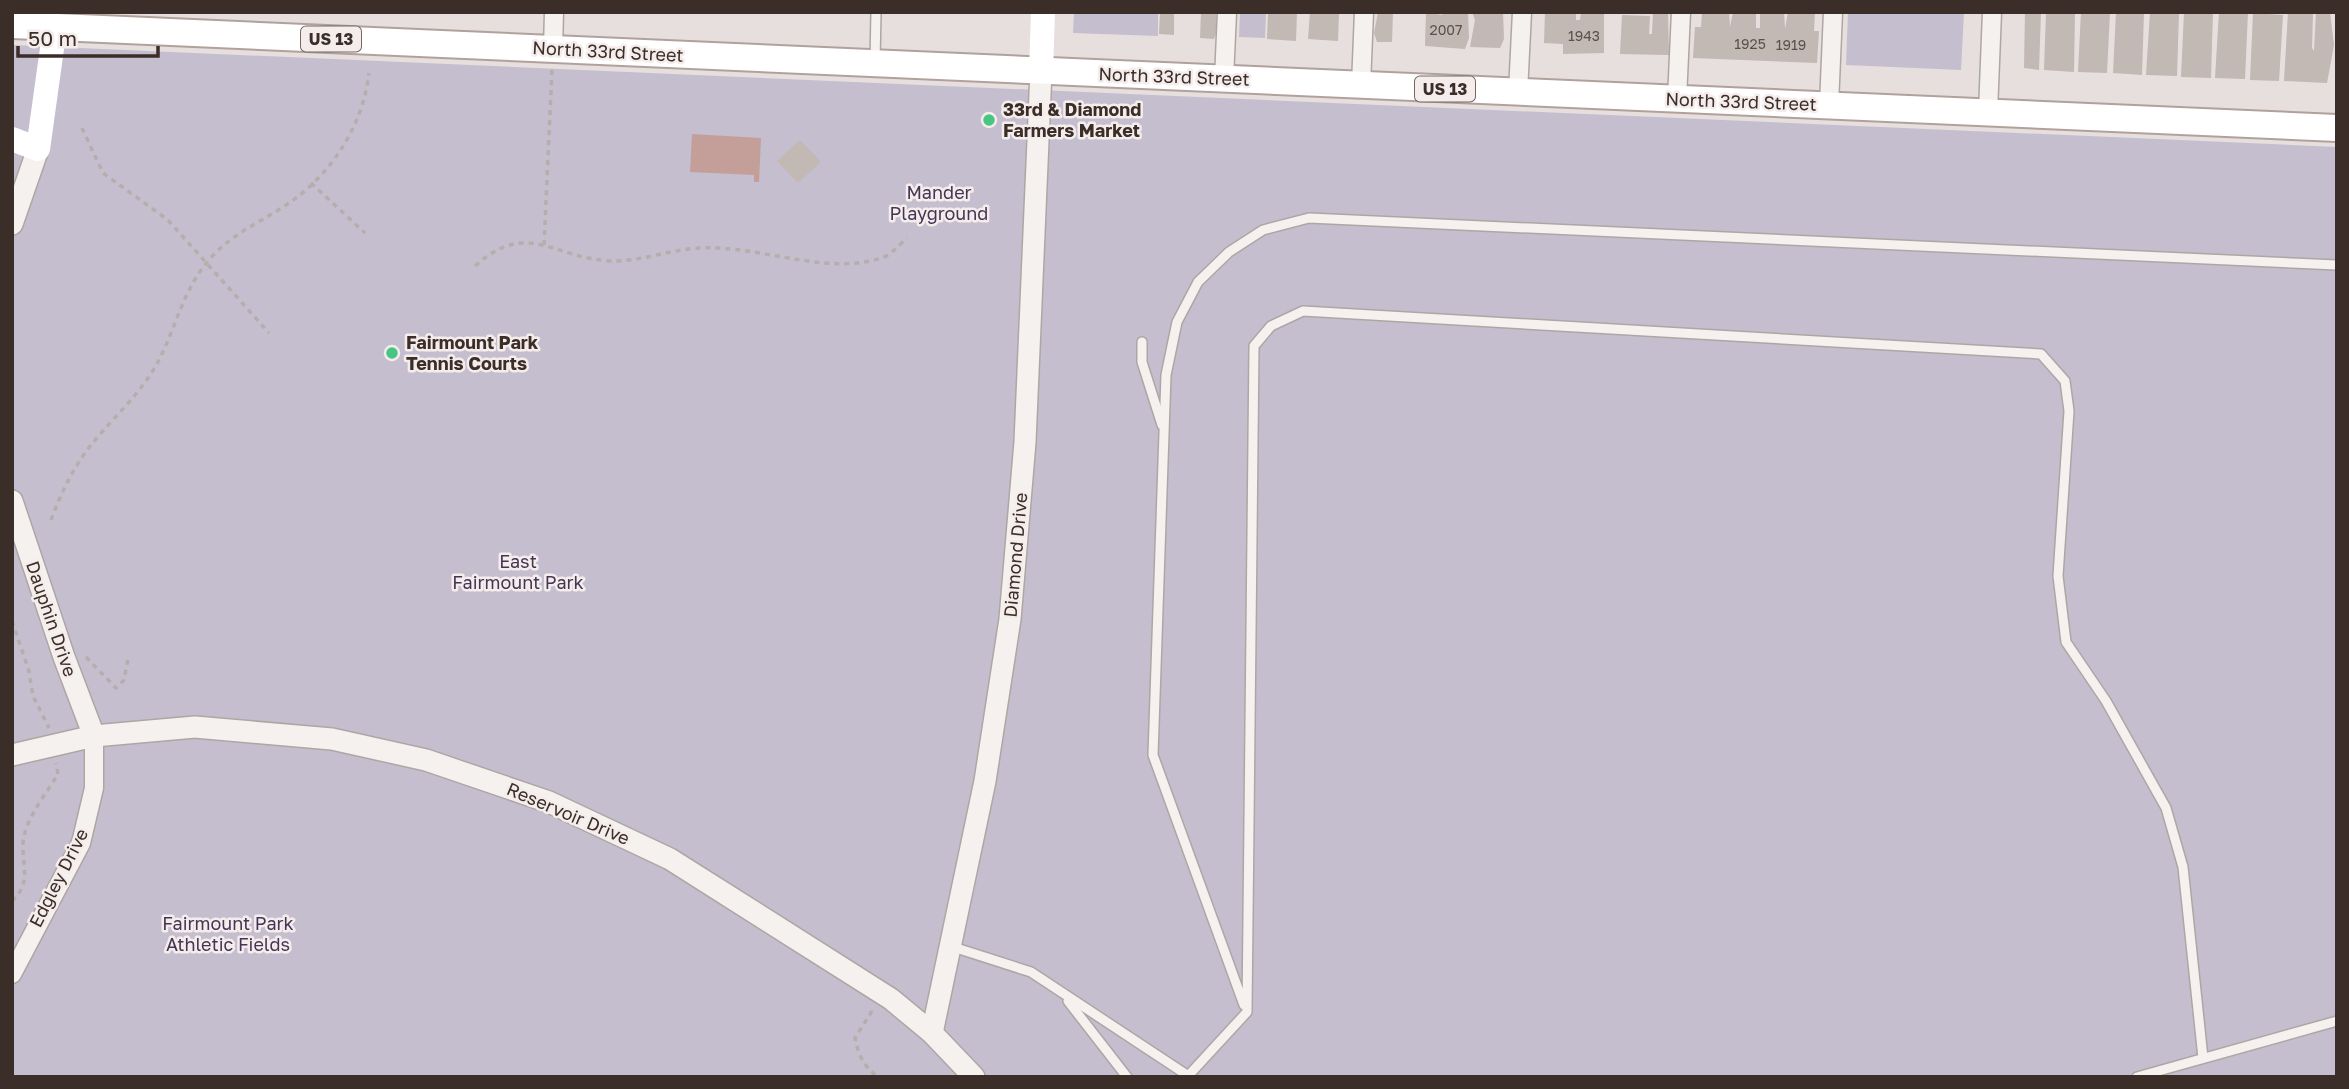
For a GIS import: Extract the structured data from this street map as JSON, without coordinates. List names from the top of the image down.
{
  "streets": {
    "main road": ["US 13", "North 33rd Street"],
    "street": [
      "Diamond Drive",
      "Dauphin Drive",
      "Reservoir Drive",
      "Edgley Drive"
    ]
  },
  "crossings": [
    ["North 33rd Street", "Diamond Drive"],
    ["Diamond Drive", "Reservoir Drive"],
    ["Dauphin Drive", "Reservoir Drive"],
    ["Dauphin Drive", "Edgley Drive"],
    ["Reservoir Drive", "Edgley Drive"]
  ],
  "parks": ["Mander Playground", "East Fairmount Park", "Fairmount Park Athletic Fields"],
  "places": ["33rd & Diamond Farmers Market", "Fairmount Park Tennis Courts"],
  "house_numbers": [
    "2007",
    "1943",
    "1925",
    "1919"
  ],
  "scale_bar": "50 m"
}
